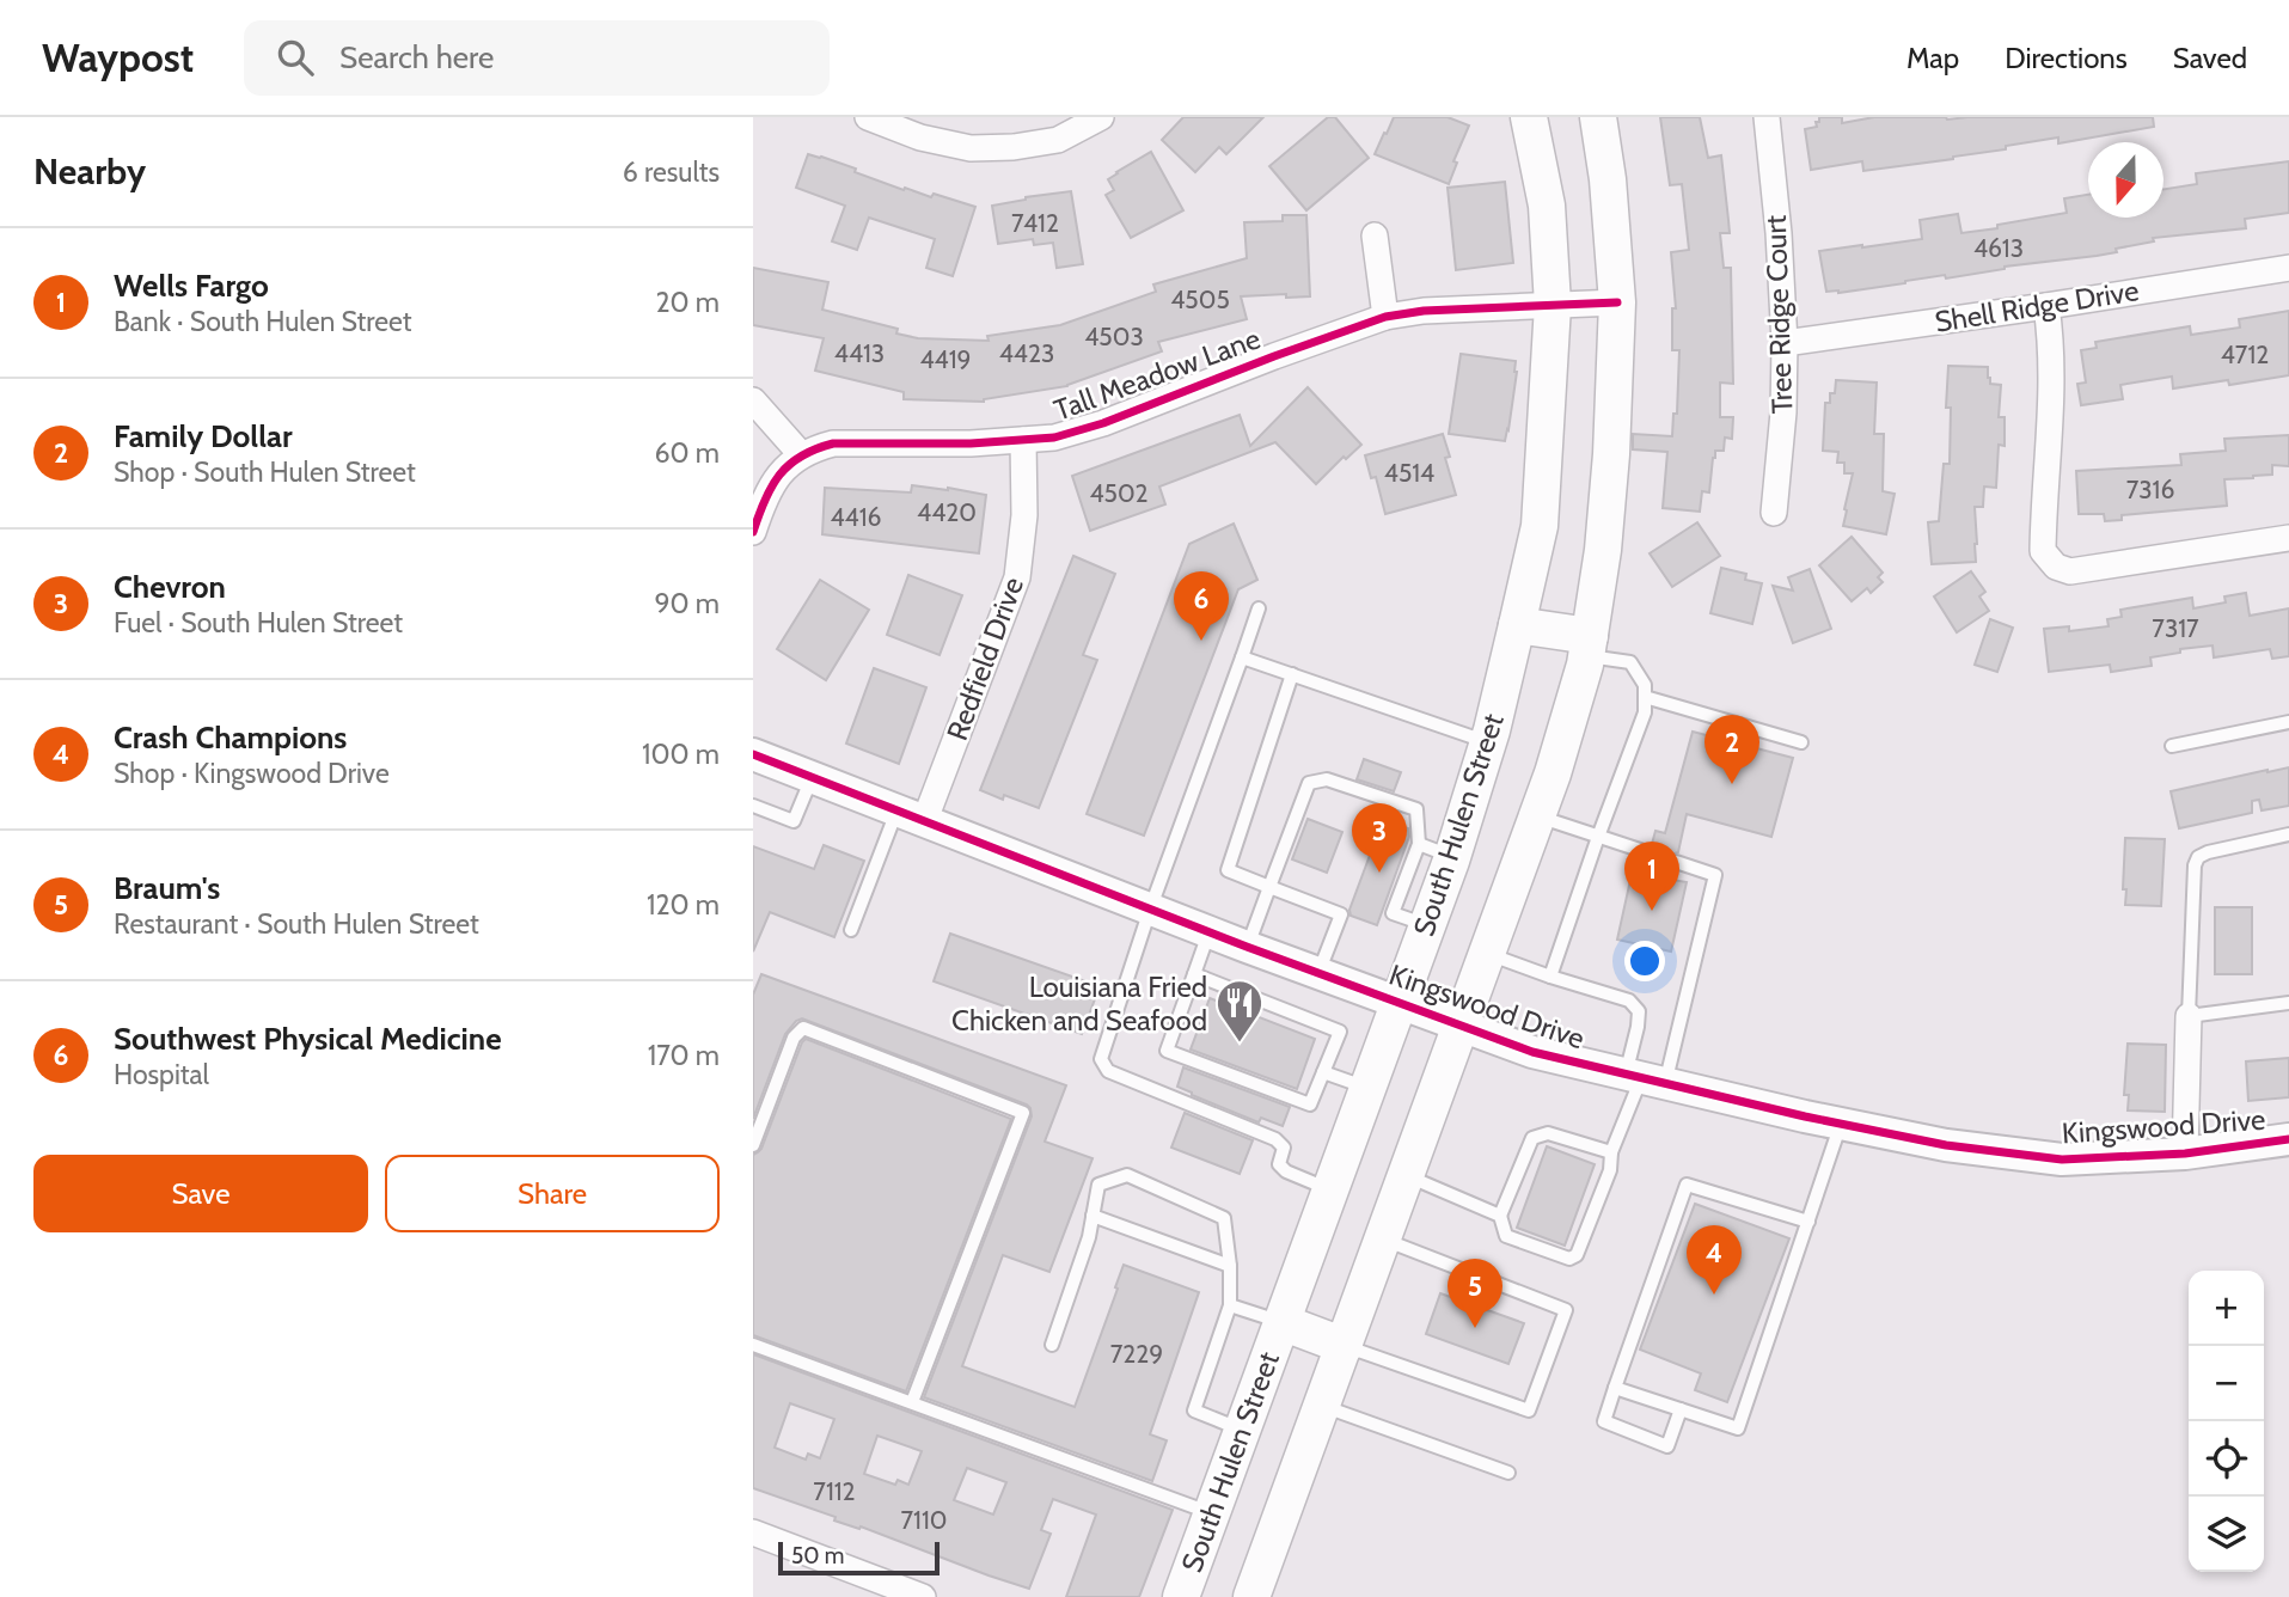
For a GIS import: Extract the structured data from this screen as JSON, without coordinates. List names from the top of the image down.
{
  "streets": {
    "main road": ["South Hulen Street"],
    "street": [
      "Shell Ridge Drive",
      "Tree Ridge Court",
      "Tall Meadow Lane",
      "Redfield Drive",
      "Kingswood Drive"
    ]
  },
  "crossings": [
    ["Shell Ridge Drive", "Tree Ridge Court"],
    ["Tall Meadow Lane", "Redfield Drive"],
    ["Tall Meadow Lane", "South Hulen Street"],
    ["Redfield Drive", "Kingswood Drive"],
    ["South Hulen Street", "Kingswood Drive"]
  ],
  "places": {
    "restaurant": ["Louisiana Fried Chicken and Seafood"]
  },
  "house_numbers": [
    "7412",
    "4613",
    "4505",
    "4503",
    "4413",
    "4423",
    "4712",
    "4419",
    "4514",
    "7316",
    "4502",
    "4420",
    "4416",
    "7317",
    "7229",
    "7112",
    "7110"
  ],
  "scale_bar": "50 m",
  "north": "bottom",
  "page": {
    "header": "Waypost",
    "search": "Search here",
    "nav": ["Map", "Directions", "Saved"],
    "heading": ["Nearby", "6 results"],
    "list": [
      {
        "mark": "1",
        "name": "Wells Fargo",
        "note": "Bank · South Hulen Street",
        "value": "20 m"
      },
      {
        "mark": "2",
        "name": "Family Dollar",
        "note": "Shop · South Hulen Street",
        "value": "60 m"
      },
      {
        "mark": "3",
        "name": "Chevron",
        "note": "Fuel · South Hulen Street",
        "value": "90 m"
      },
      {
        "mark": "4",
        "name": "Crash Champions",
        "note": "Shop · Kingswood Drive",
        "value": "100 m"
      },
      {
        "mark": "5",
        "name": "Braum's",
        "note": "Restaurant · South Hulen Street",
        "value": "120 m"
      },
      {
        "mark": "6",
        "name": "Southwest Physical Medicine",
        "note": "Hospital",
        "value": "170 m"
      }
    ],
    "pins": [
      "6",
      "2",
      "3",
      "1",
      "4",
      "5"
    ],
    "buttons": ["Save", "Share"],
    "map_buttons": ["+", "−"],
    "scale": "50 m"
  }
}
